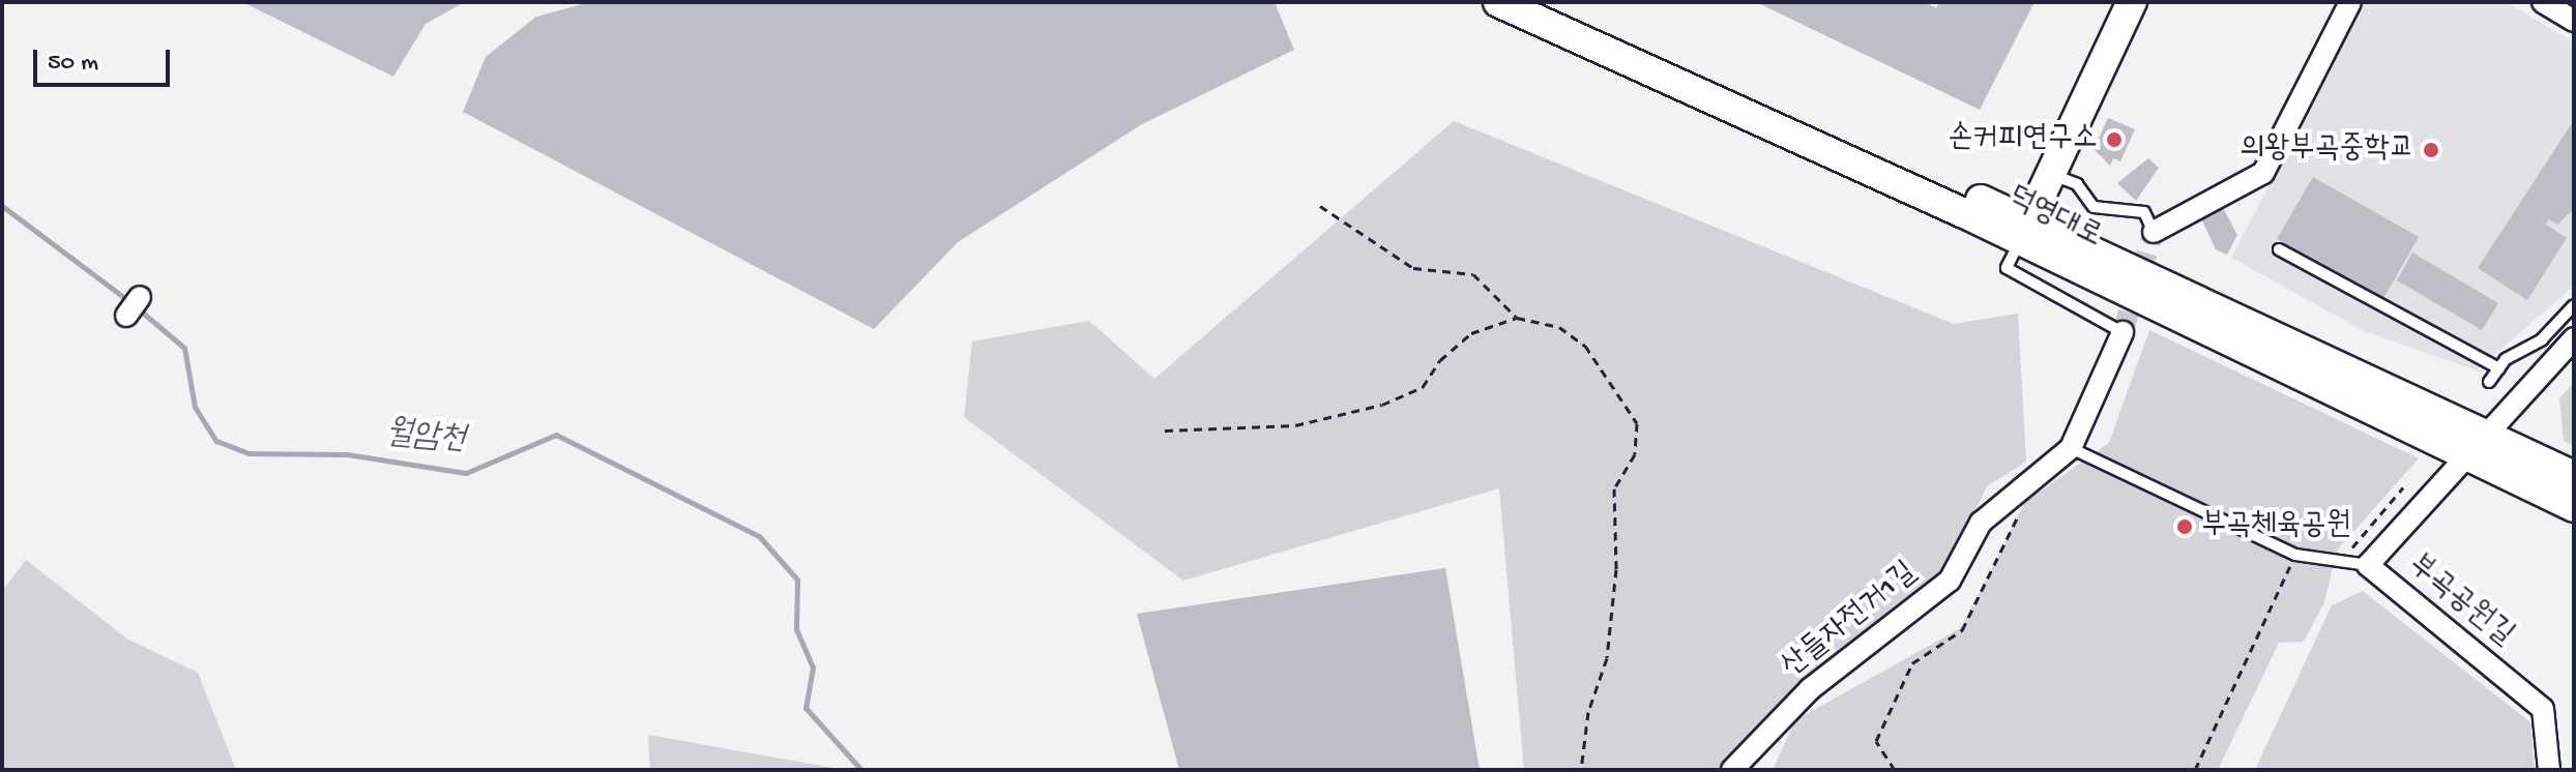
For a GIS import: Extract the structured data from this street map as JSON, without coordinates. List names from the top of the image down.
{
  "streets": {
    "street": ["덕영대로", "부곡공원길", "산들자전거1길"]
  },
  "crossings": [
    ["덕영대로", "부곡공원길"]
  ],
  "water": ["월암천"],
  "places": ["손커피연구소", "의왕부곡중학교", "부곡체육공원"],
  "scale_bar": "50 m"
}
